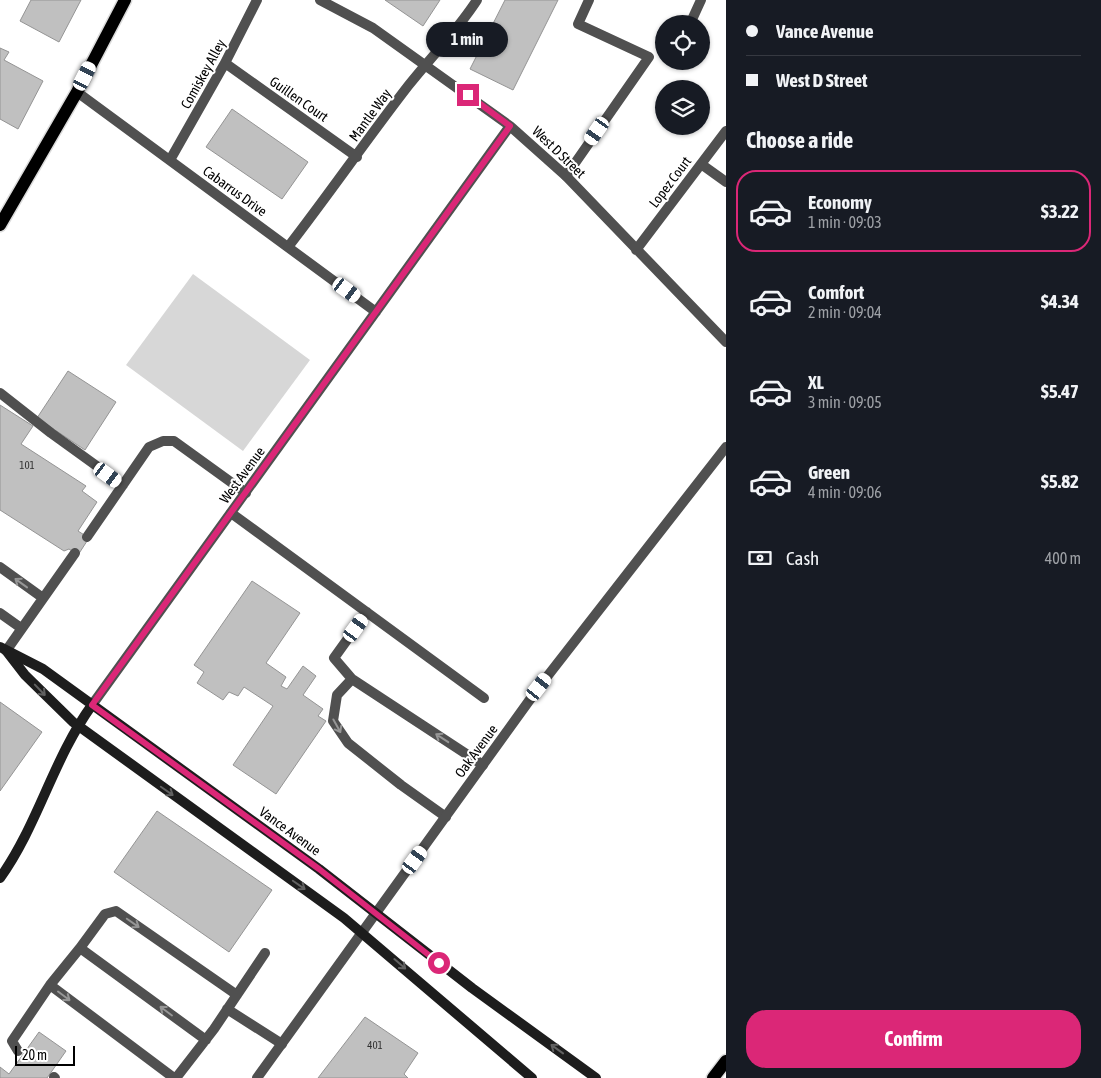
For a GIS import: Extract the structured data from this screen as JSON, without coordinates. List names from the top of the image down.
{
  "streets": {
    "street": [
      "Comiskey Alley",
      "Guillen Court",
      "Mantle Way",
      "West D Street",
      "Lopez Court",
      "Cabarrus Drive",
      "West Avenue",
      "Oak Avenue",
      "Vance Avenue"
    ]
  },
  "crossings": [
    ["Comiskey Alley", "Guillen Court"],
    ["Comiskey Alley", "Cabarrus Drive"],
    ["Guillen Court", "Mantle Way"],
    ["Mantle Way", "West D Street"],
    ["Mantle Way", "Cabarrus Drive"],
    ["West D Street", "Lopez Court"],
    ["West D Street", "West Avenue"],
    ["Cabarrus Drive", "West Avenue"],
    ["West Avenue", "Vance Avenue"],
    ["Oak Avenue", "Vance Avenue"]
  ],
  "house_numbers": ["101", "401"],
  "scale_bar": "20 m",
  "page": {
    "banner": ["Vance Avenue", "West D Street"],
    "bubble": "1 min",
    "heading": "Choose a ride",
    "list": [
      {
        "name": "Economy",
        "note": "1 min · 09:03",
        "value": "$3.22"
      },
      {
        "name": "Comfort",
        "note": "2 min · 09:04",
        "value": "$4.34"
      },
      {
        "name": "XL",
        "note": "3 min · 09:05",
        "value": "$5.47"
      },
      {
        "name": "Green",
        "note": "4 min · 09:06",
        "value": "$5.82"
      }
    ],
    "pay": ["Cash", "400 m"],
    "buttons": "Confirm",
    "scale": "20 m"
  }
}
